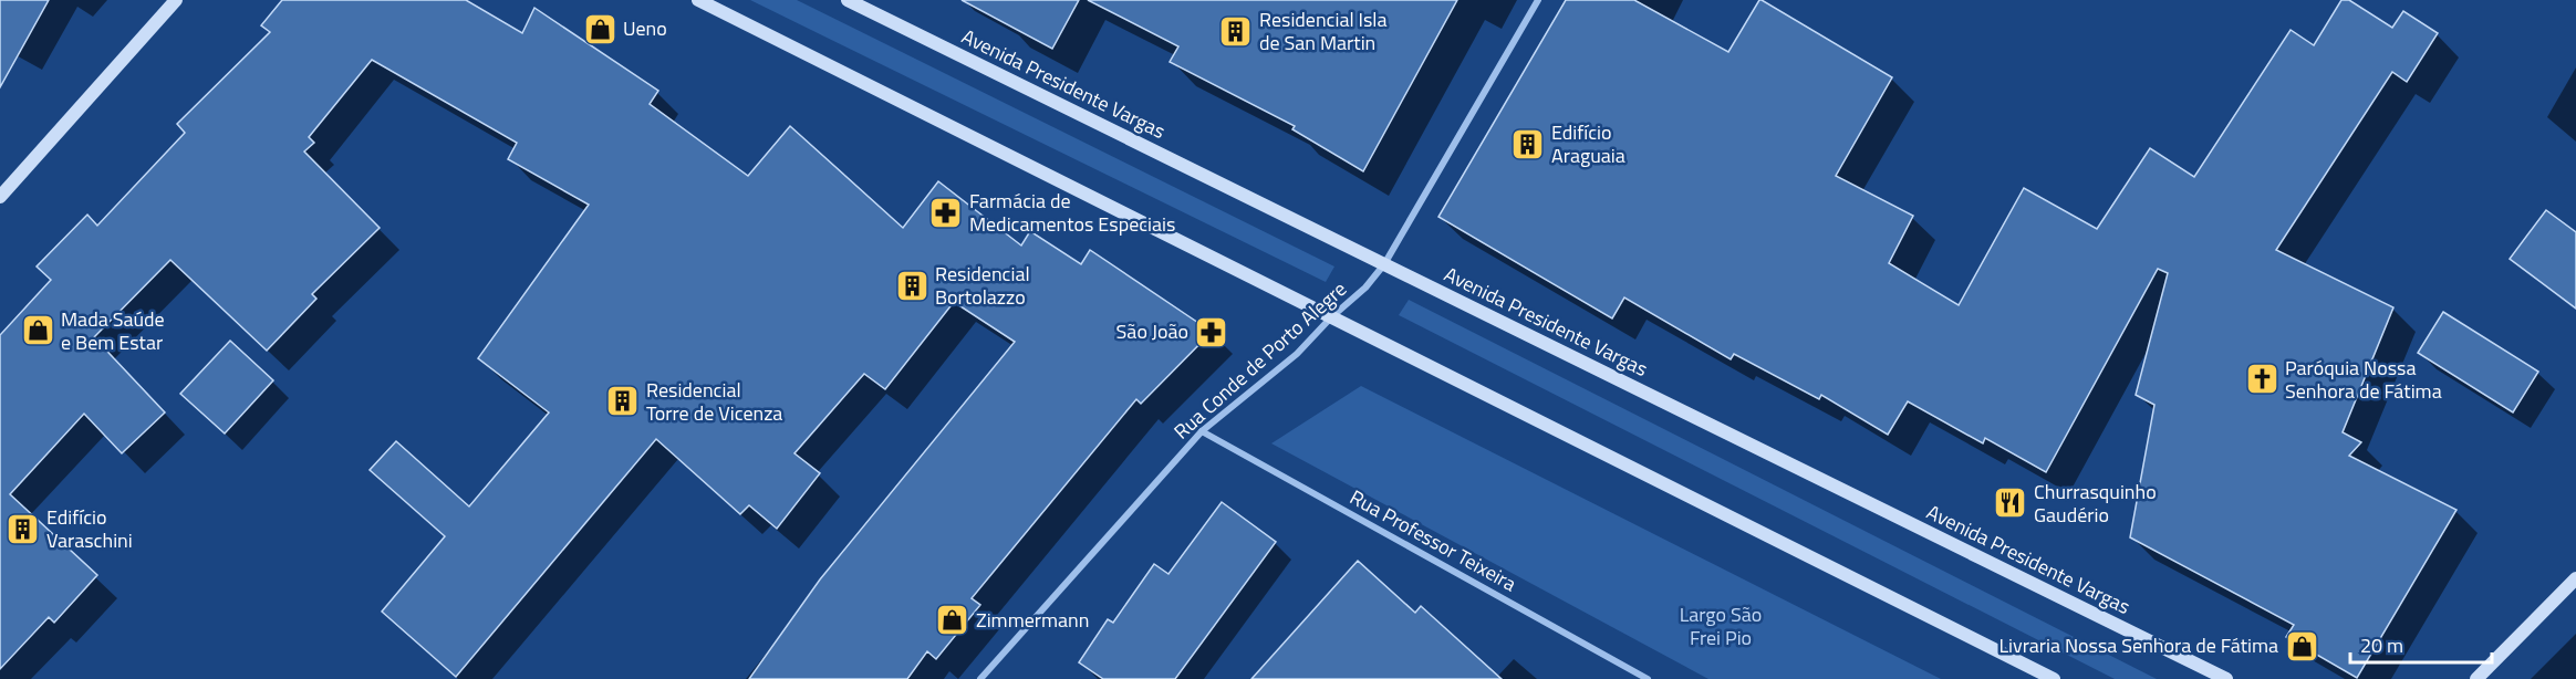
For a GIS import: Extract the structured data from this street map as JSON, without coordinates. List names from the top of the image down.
{
  "streets": {
    "main road": ["Avenida Presidente Vargas"],
    "street": ["Rua Conde de Porto Alegre", "Rua Professor Teixeira"]
  },
  "crossings": [
    ["Avenida Presidente Vargas", "Rua Conde de Porto Alegre"],
    ["Rua Conde de Porto Alegre", "Rua Professor Teixeira"]
  ],
  "parks": ["Largo São Frei Pio"],
  "places": {
    "shop": [
      "Ueno",
      "Mada Saúde e Bem Estar",
      "Zimmermann",
      "Livraria Nossa Senhora de Fátima"
    ],
    "building": [
      "Residencial Isla de San Martin",
      "Edifício Araguaia",
      "Residencial Bortolazzo",
      "Residencial Torre de Vicenza",
      "Edifício Varaschini"
    ],
    "pharmacy": ["Farmácia de Medicamentos Especiais", "São João"],
    "church": ["Paróquia Nossa Senhora de Fátima"],
    "restaurant": ["Churrasquinho Gaudério"]
  },
  "scale_bar": "20 m"
}
